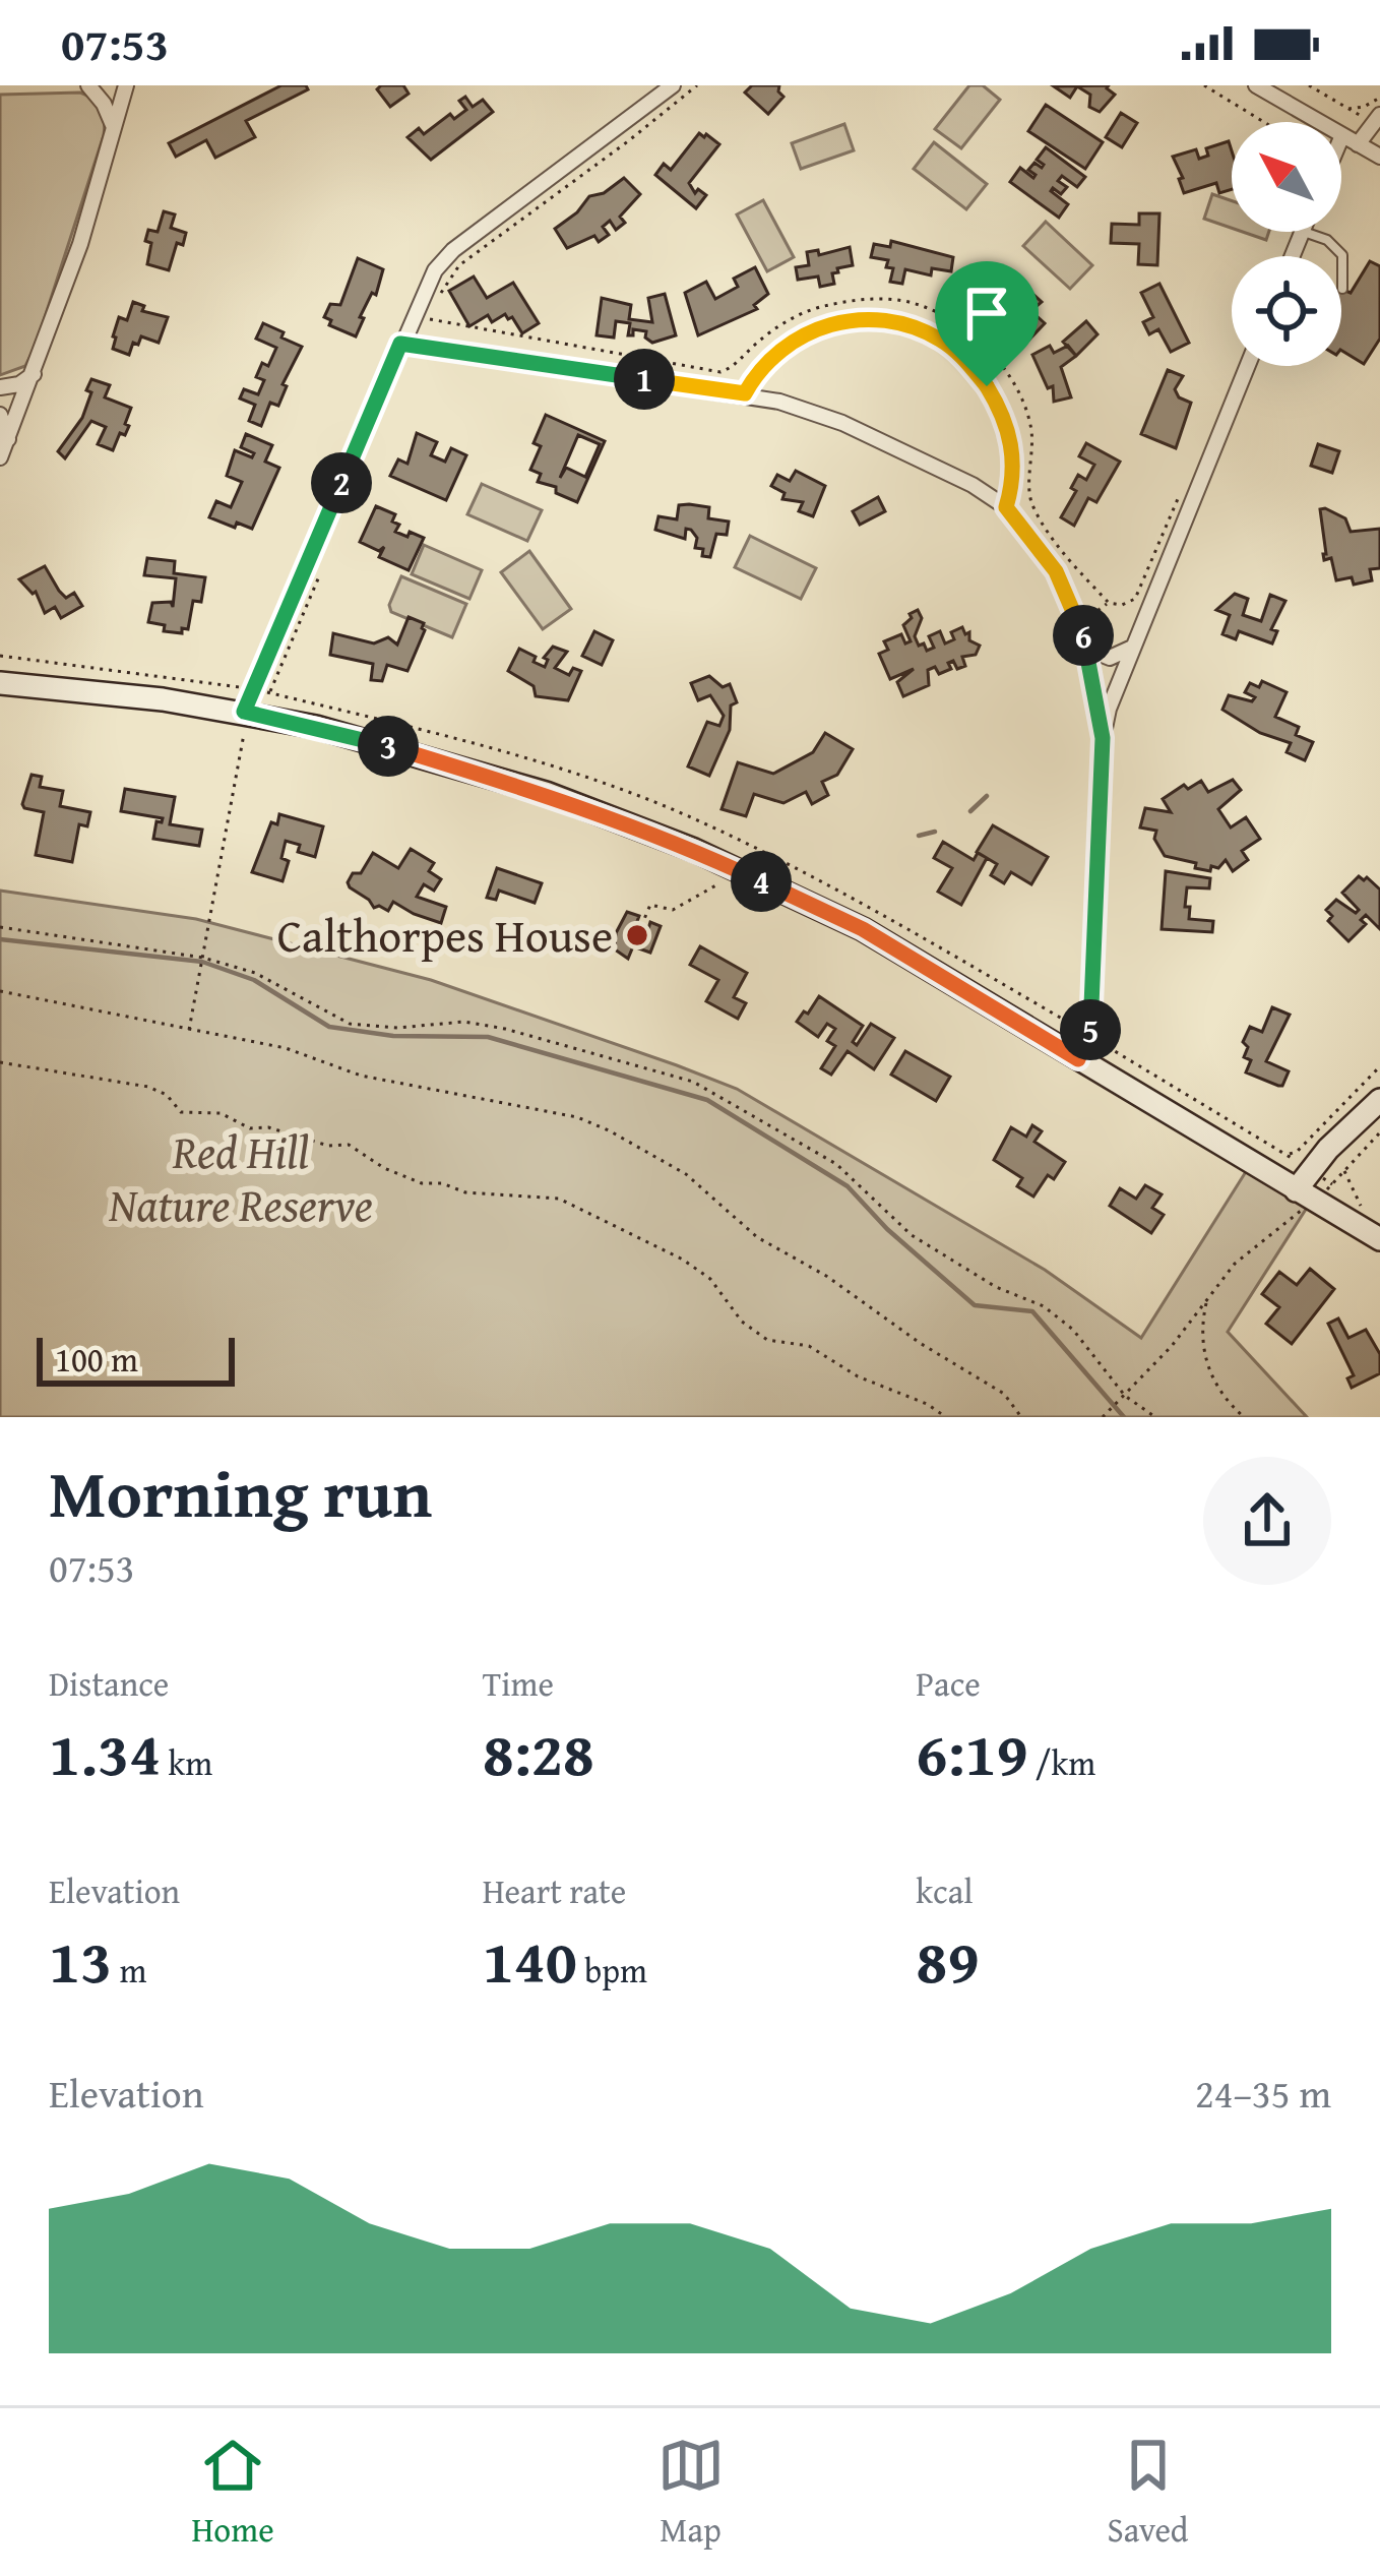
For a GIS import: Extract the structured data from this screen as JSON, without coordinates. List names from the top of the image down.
{
  "parks": ["Red Hill Nature Reserve"],
  "places": ["Calthorpes House"],
  "scale_bar": "100 m",
  "north": "top left",
  "page": {
    "status": "07:53",
    "pins": [
      "1",
      "2",
      "6",
      "3",
      "4",
      "5"
    ],
    "scale": "100 m",
    "heading": ["Morning run", "07:53"],
    "stats": [
      ["Distance", "1.34 km"],
      ["Time", "8:28"],
      ["Pace", "6:19 /km"],
      ["Elevation", "13 m"],
      ["Heart rate", "140 bpm"],
      ["kcal", "89"]
    ],
    "chart": ["Elevation", "24–35 m"],
    "tabs": ["Home", "Map", "Saved"]
  }
}
